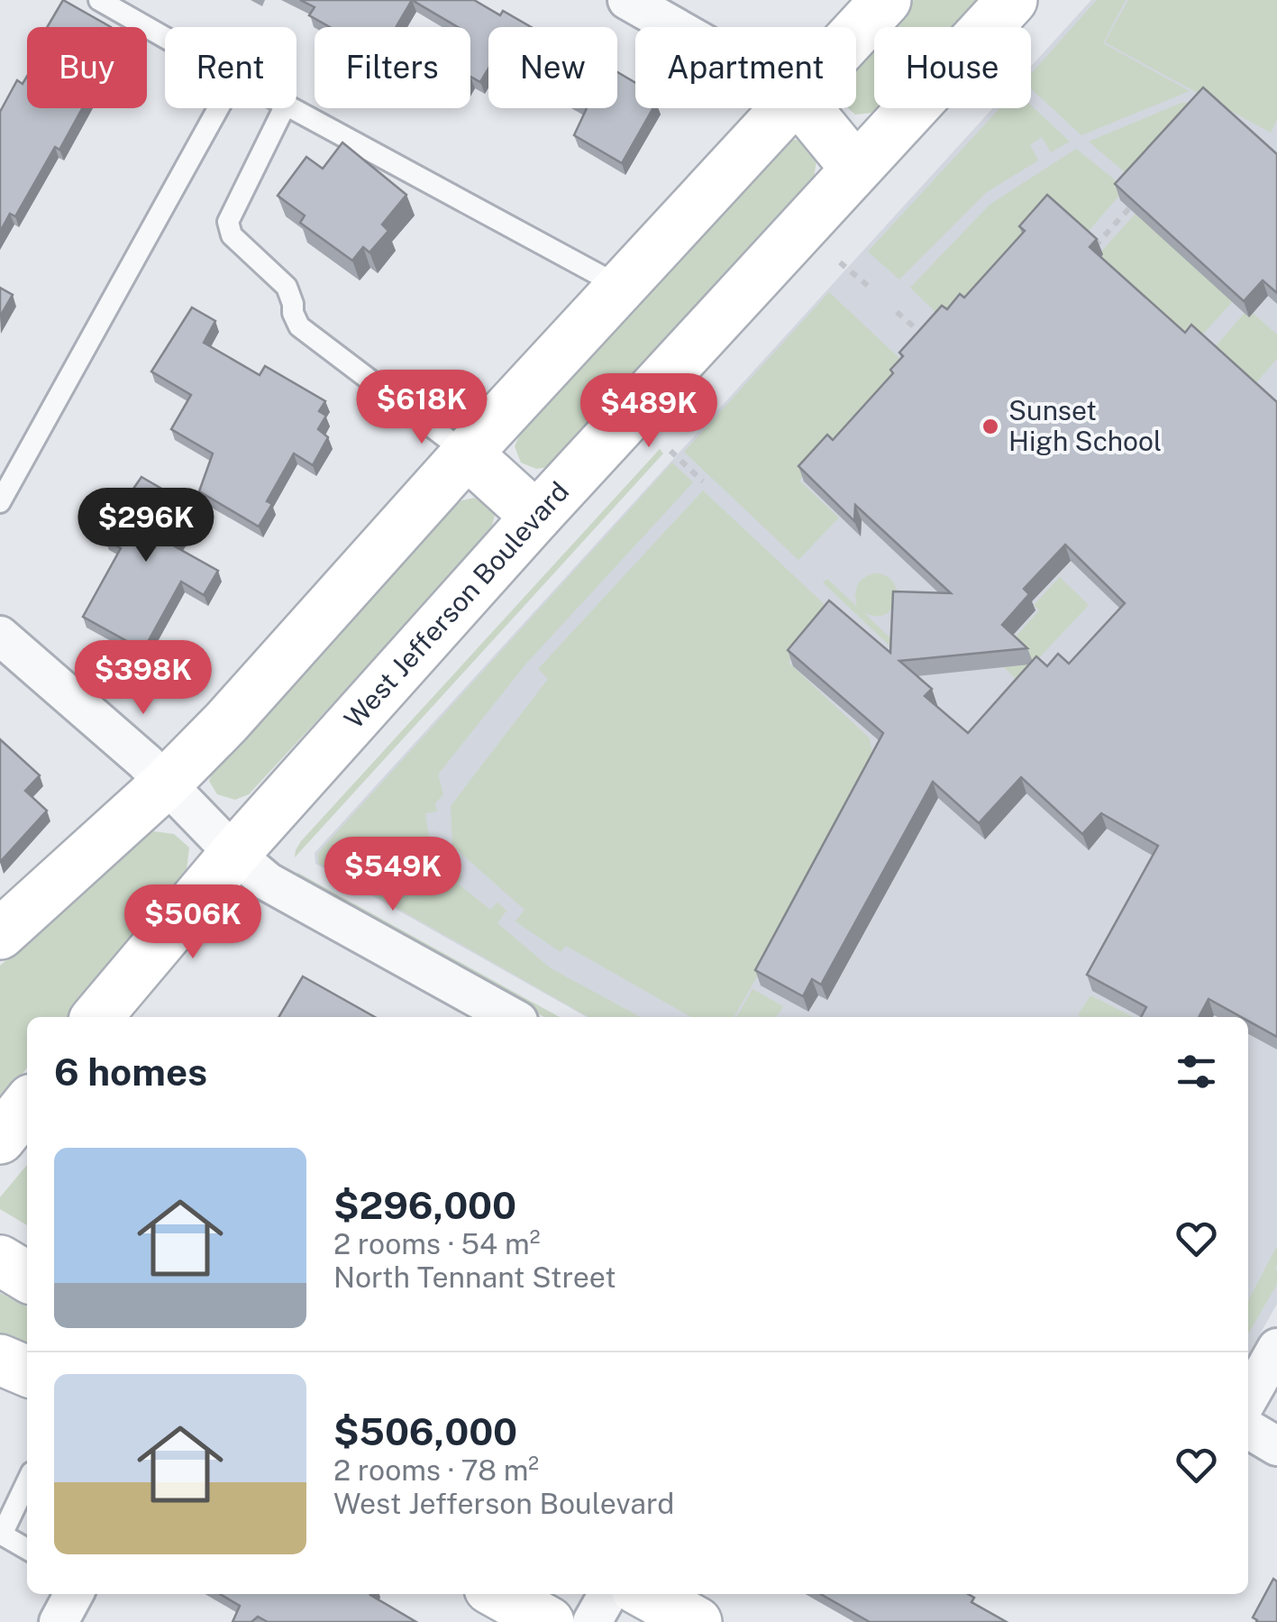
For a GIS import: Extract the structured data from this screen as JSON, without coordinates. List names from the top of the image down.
{
  "streets": {
    "main road": ["West Jefferson Boulevard"]
  },
  "places": ["Sunset High School"],
  "page": {
    "chip": [
      "Buy",
      "Rent",
      "Filters",
      "New",
      "Apartment",
      "House"
    ],
    "price": [
      "$618K",
      "$489K",
      "$296K",
      "$398K",
      "$549K",
      "$506K"
    ],
    "heading": "6 homes",
    "list": [
      {
        "name": "$296,000",
        "note": "2 rooms · 54 m² · North Tennant Street"
      },
      {
        "name": "$506,000",
        "note": "2 rooms · 78 m² · West Jefferson Boulevard"
      }
    ]
  }
}
